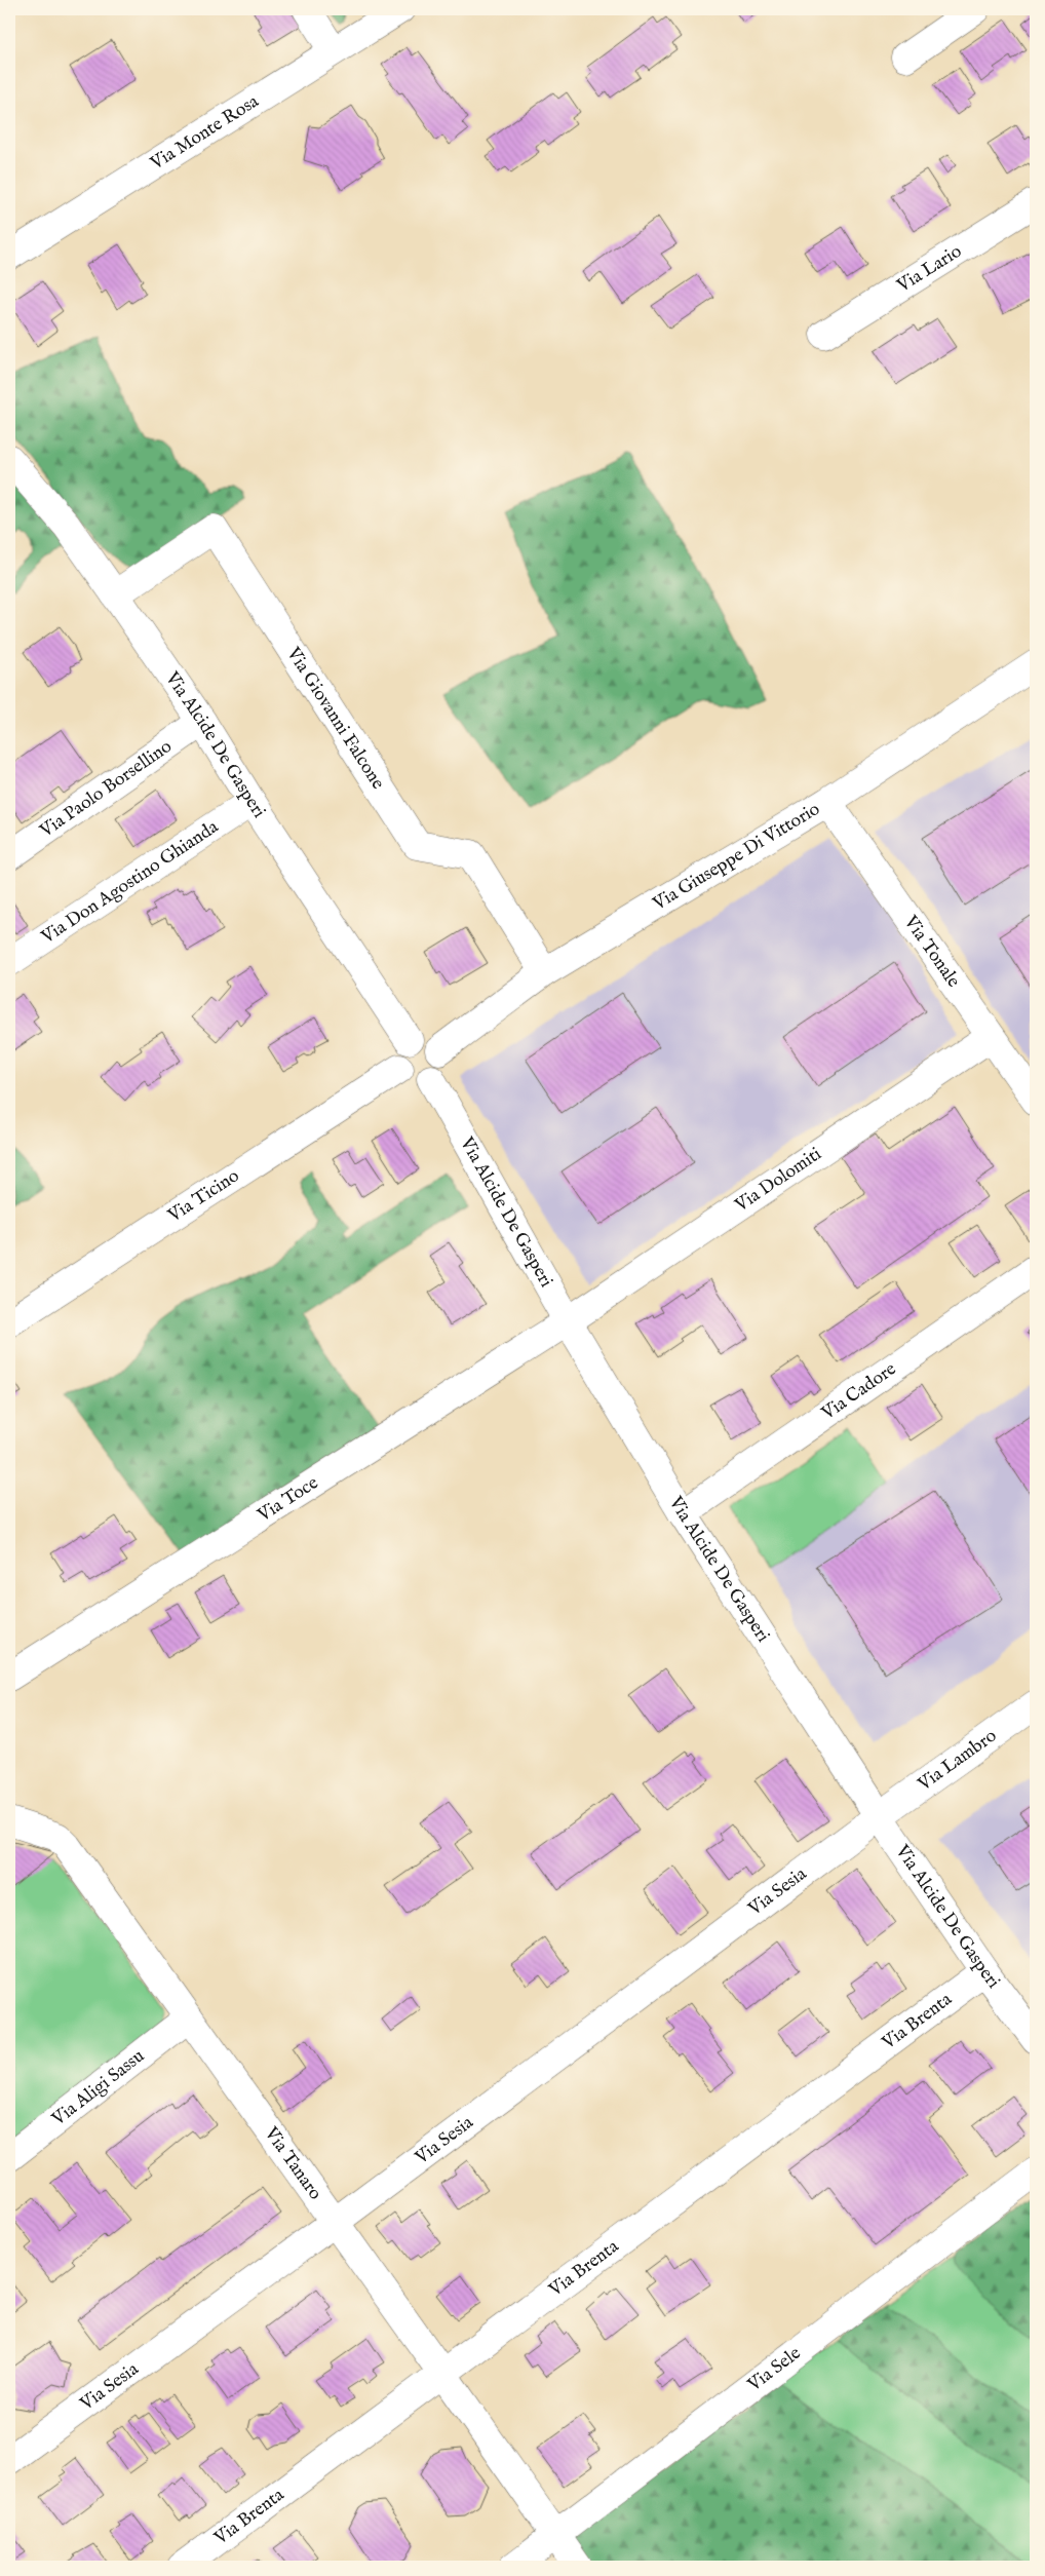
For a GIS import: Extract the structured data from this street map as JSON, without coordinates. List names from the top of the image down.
{
  "streets": {
    "street": [
      "Via Monte Rosa",
      "Via Lario",
      "Via Giovanni Falcone",
      "Via Alcide De Gasperi",
      "Via Paolo Borsellino",
      "Via Giuseppe Di Vittorio",
      "Via Don Agostino Ghianda",
      "Via Tonale",
      "Via Dolomiti",
      "Via Ticino",
      "Via Cadore",
      "Via Toce",
      "Via Lambro",
      "Via Sesia",
      "Via Brenta",
      "Via Aligi Sassu",
      "Via Tanaro",
      "Via Sele"
    ]
  },
  "crossings": [
    ["Via Giovanni Falcone", "Via Alcide De Gasperi"],
    ["Via Giovanni Falcone", "Via Giuseppe Di Vittorio"],
    ["Via Alcide De Gasperi", "Via Paolo Borsellino"],
    ["Via Alcide De Gasperi", "Via Giuseppe Di Vittorio"],
    ["Via Alcide De Gasperi", "Via Don Agostino Ghianda"],
    ["Via Alcide De Gasperi", "Via Dolomiti"],
    ["Via Alcide De Gasperi", "Via Ticino"],
    ["Via Alcide De Gasperi", "Via Cadore"],
    ["Via Alcide De Gasperi", "Via Toce"],
    ["Via Alcide De Gasperi", "Via Lambro"],
    ["Via Alcide De Gasperi", "Via Sesia"],
    ["Via Alcide De Gasperi", "Via Brenta"],
    ["Via Giuseppe Di Vittorio", "Via Tonale"],
    ["Via Giuseppe Di Vittorio", "Via Ticino"],
    ["Via Tonale", "Via Dolomiti"],
    ["Via Dolomiti", "Via Toce"],
    ["Via Lambro", "Via Sesia"],
    ["Via Sesia", "Via Tanaro"],
    ["Via Brenta", "Via Tanaro"],
    ["Via Aligi Sassu", "Via Tanaro"],
    ["Via Tanaro", "Via Sele"]
  ]
}
